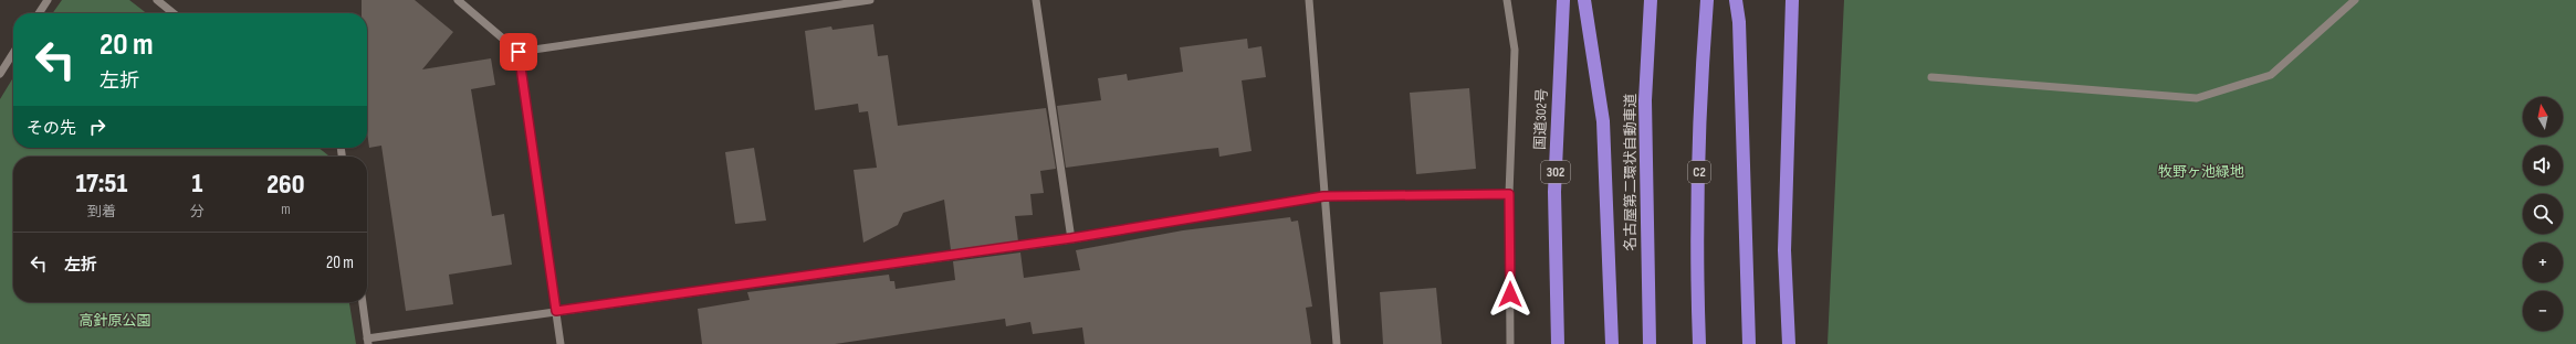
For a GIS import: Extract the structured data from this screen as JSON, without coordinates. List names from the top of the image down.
{
  "streets": {
    "highway": [
      "国道302号",
      "302",
      "名古屋第二環状自動車道",
      "C2"
    ]
  },
  "parks": ["牧野ヶ池緑地", "高針原公園"],
  "north": "top",
  "page": {
    "turn": ["20 m", "左折"],
    "map_buttons": ["+", "−"],
    "then": "その先",
    "eta": [
      "17:51",
      "到着",
      "1",
      "分",
      "260",
      "m"
    ],
    "list": [
      {
        "name": "左折",
        "value": "20 m"
      }
    ]
  }
}
